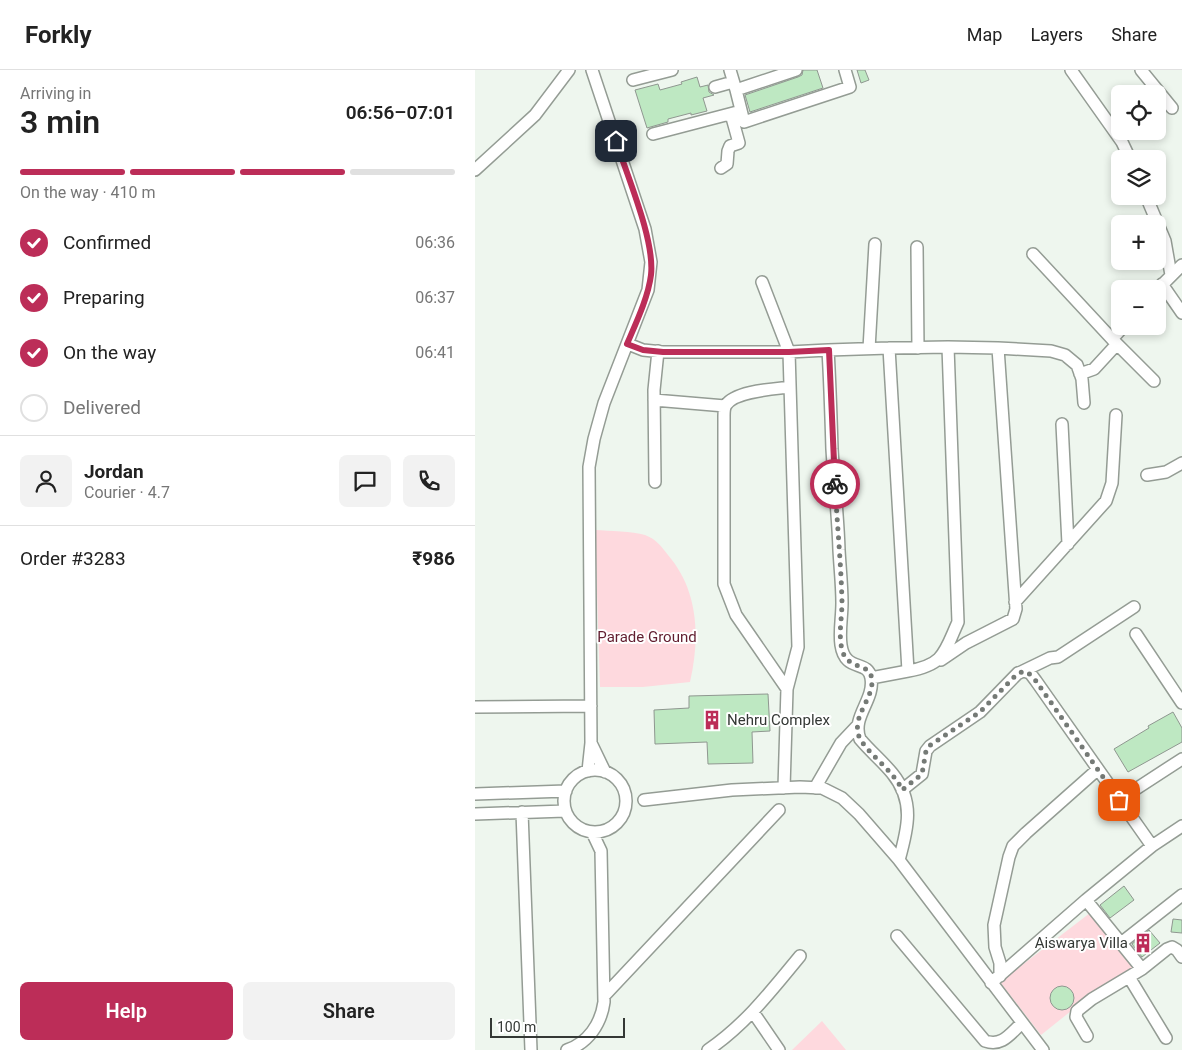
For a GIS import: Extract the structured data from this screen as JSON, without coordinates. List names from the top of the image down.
{
  "parks": ["Parade Ground"],
  "places": {
    "building": ["Nehru Complex", "Aiswarya Villa"]
  },
  "scale_bar": "100 m",
  "page": {
    "header": "Forkly",
    "nav": ["Map", "Layers", "Share"],
    "heading": ["3 min", "Arriving in", "06:56–07:01"],
    "panel": [
      "Jordan",
      "Courier · 4.7",
      "Order #3283",
      "₹986"
    ],
    "map_buttons": ["+", "−"],
    "bar": "On the way · 410 m",
    "list": [
      ["Confirmed", "06:36"],
      ["Preparing", "06:37"],
      ["On the way", "06:41"],
      "Delivered"
    ],
    "buttons": ["Help", "Share"],
    "scale": "100 m"
  }
}
